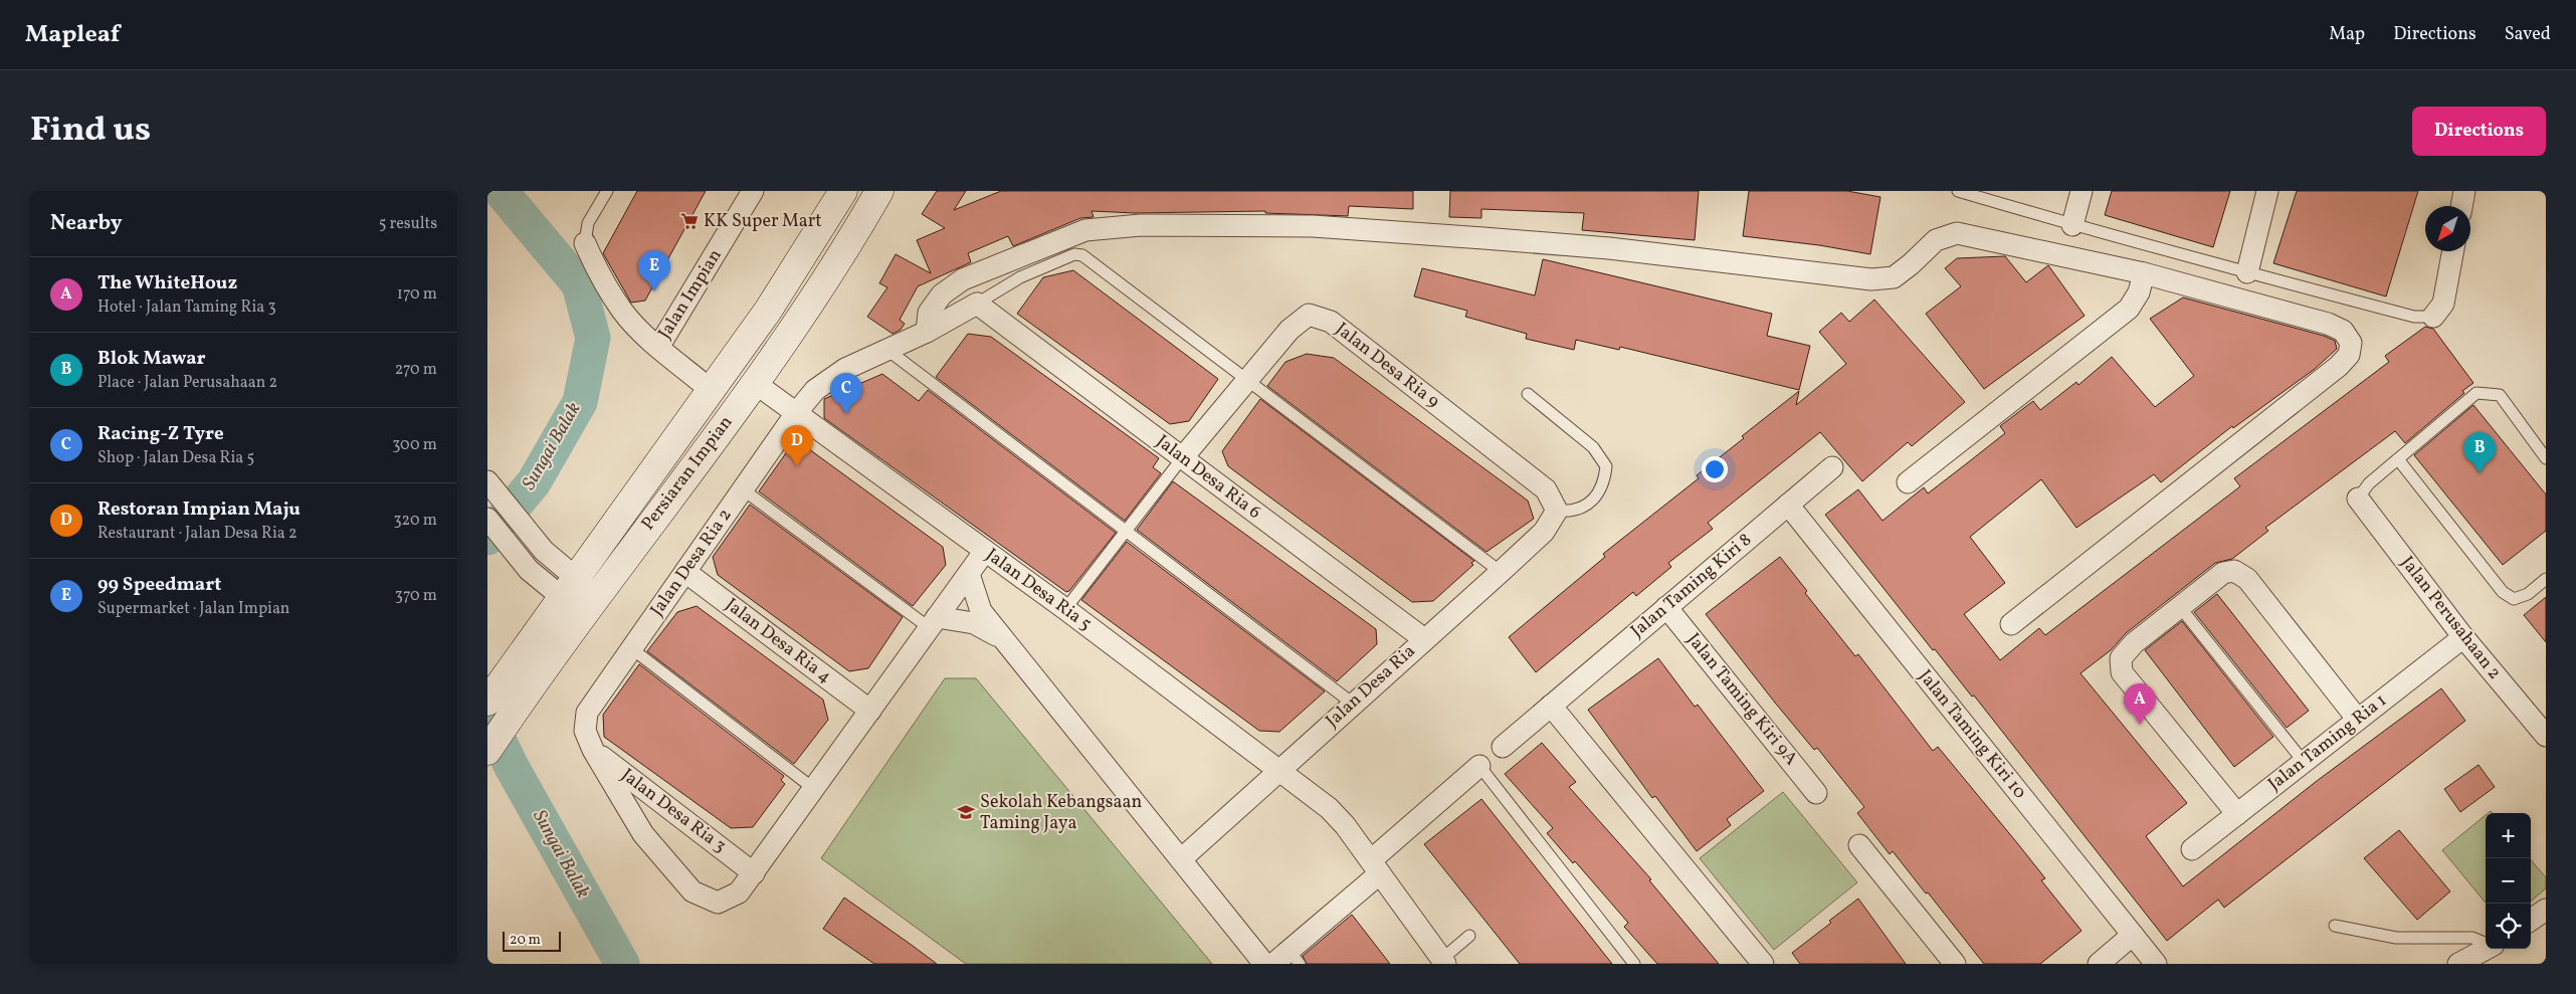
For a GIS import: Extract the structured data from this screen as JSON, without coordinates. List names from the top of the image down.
{
  "streets": {
    "street": [
      "Jalan Impian",
      "Jalan Desa Ria 9",
      "Persiaran Impian",
      "Jalan Desa Ria 6",
      "Jalan Desa Ria 2",
      "Jalan Taming Kiri 8",
      "Jalan Desa Ria 5",
      "Jalan Perusahaan 2",
      "Jalan Desa Ria 4",
      "Jalan Desa Ria",
      "Jalan Taming Kiri 9A",
      "Jalan Taming Kiri 10",
      "Jalan Taming Ria 1",
      "Jalan Desa Ria 3"
    ]
  },
  "crossings": [
    ["Jalan Desa Ria 9", "Jalan Desa Ria 6"],
    ["Jalan Desa Ria 9", "Jalan Desa Ria"],
    ["Persiaran Impian", "Jalan Desa Ria 5"],
    ["Jalan Desa Ria 6", "Jalan Desa Ria 2"],
    ["Jalan Desa Ria 6", "Jalan Desa Ria"],
    ["Jalan Desa Ria 2", "Jalan Desa Ria 5"],
    ["Jalan Desa Ria 2", "Jalan Desa Ria 4"],
    ["Jalan Desa Ria 2", "Jalan Desa Ria 3"],
    ["Jalan Taming Kiri 8", "Jalan Taming Kiri 9A"],
    ["Jalan Taming Kiri 8", "Jalan Taming Kiri 10"],
    ["Jalan Desa Ria 5", "Jalan Desa Ria"],
    ["Jalan Perusahaan 2", "Jalan Taming Ria 1"]
  ],
  "water": ["Sungai Balak"],
  "places": {
    "supermarket": ["KK Super Mart"],
    "school or university": ["Sekolah Kebangsaan Taming Jaya"]
  },
  "scale_bar": "20 m",
  "north": "bottom left",
  "page": {
    "header": "Mapleaf",
    "nav": ["Map", "Directions", "Saved"],
    "title": "Find us",
    "buttons": "Directions",
    "heading": ["Nearby", "5 results"],
    "pins": [
      "E",
      "C",
      "D",
      "B",
      "A"
    ],
    "list": [
      {
        "mark": "A",
        "name": "The WhiteHouz",
        "note": "Hotel · Jalan Taming Ria 3",
        "value": "170 m"
      },
      {
        "mark": "B",
        "name": "Blok Mawar",
        "note": "Place · Jalan Perusahaan 2",
        "value": "270 m"
      },
      {
        "mark": "C",
        "name": "Racing-Z Tyre",
        "note": "Shop · Jalan Desa Ria 5",
        "value": "300 m"
      },
      {
        "mark": "D",
        "name": "Restoran Impian Maju",
        "note": "Restaurant · Jalan Desa Ria 2",
        "value": "320 m"
      },
      {
        "mark": "E",
        "name": "99 Speedmart",
        "note": "Supermarket · Jalan Impian",
        "value": "370 m"
      }
    ],
    "map_buttons": ["+", "−"],
    "scale": "20 m"
  }
}
